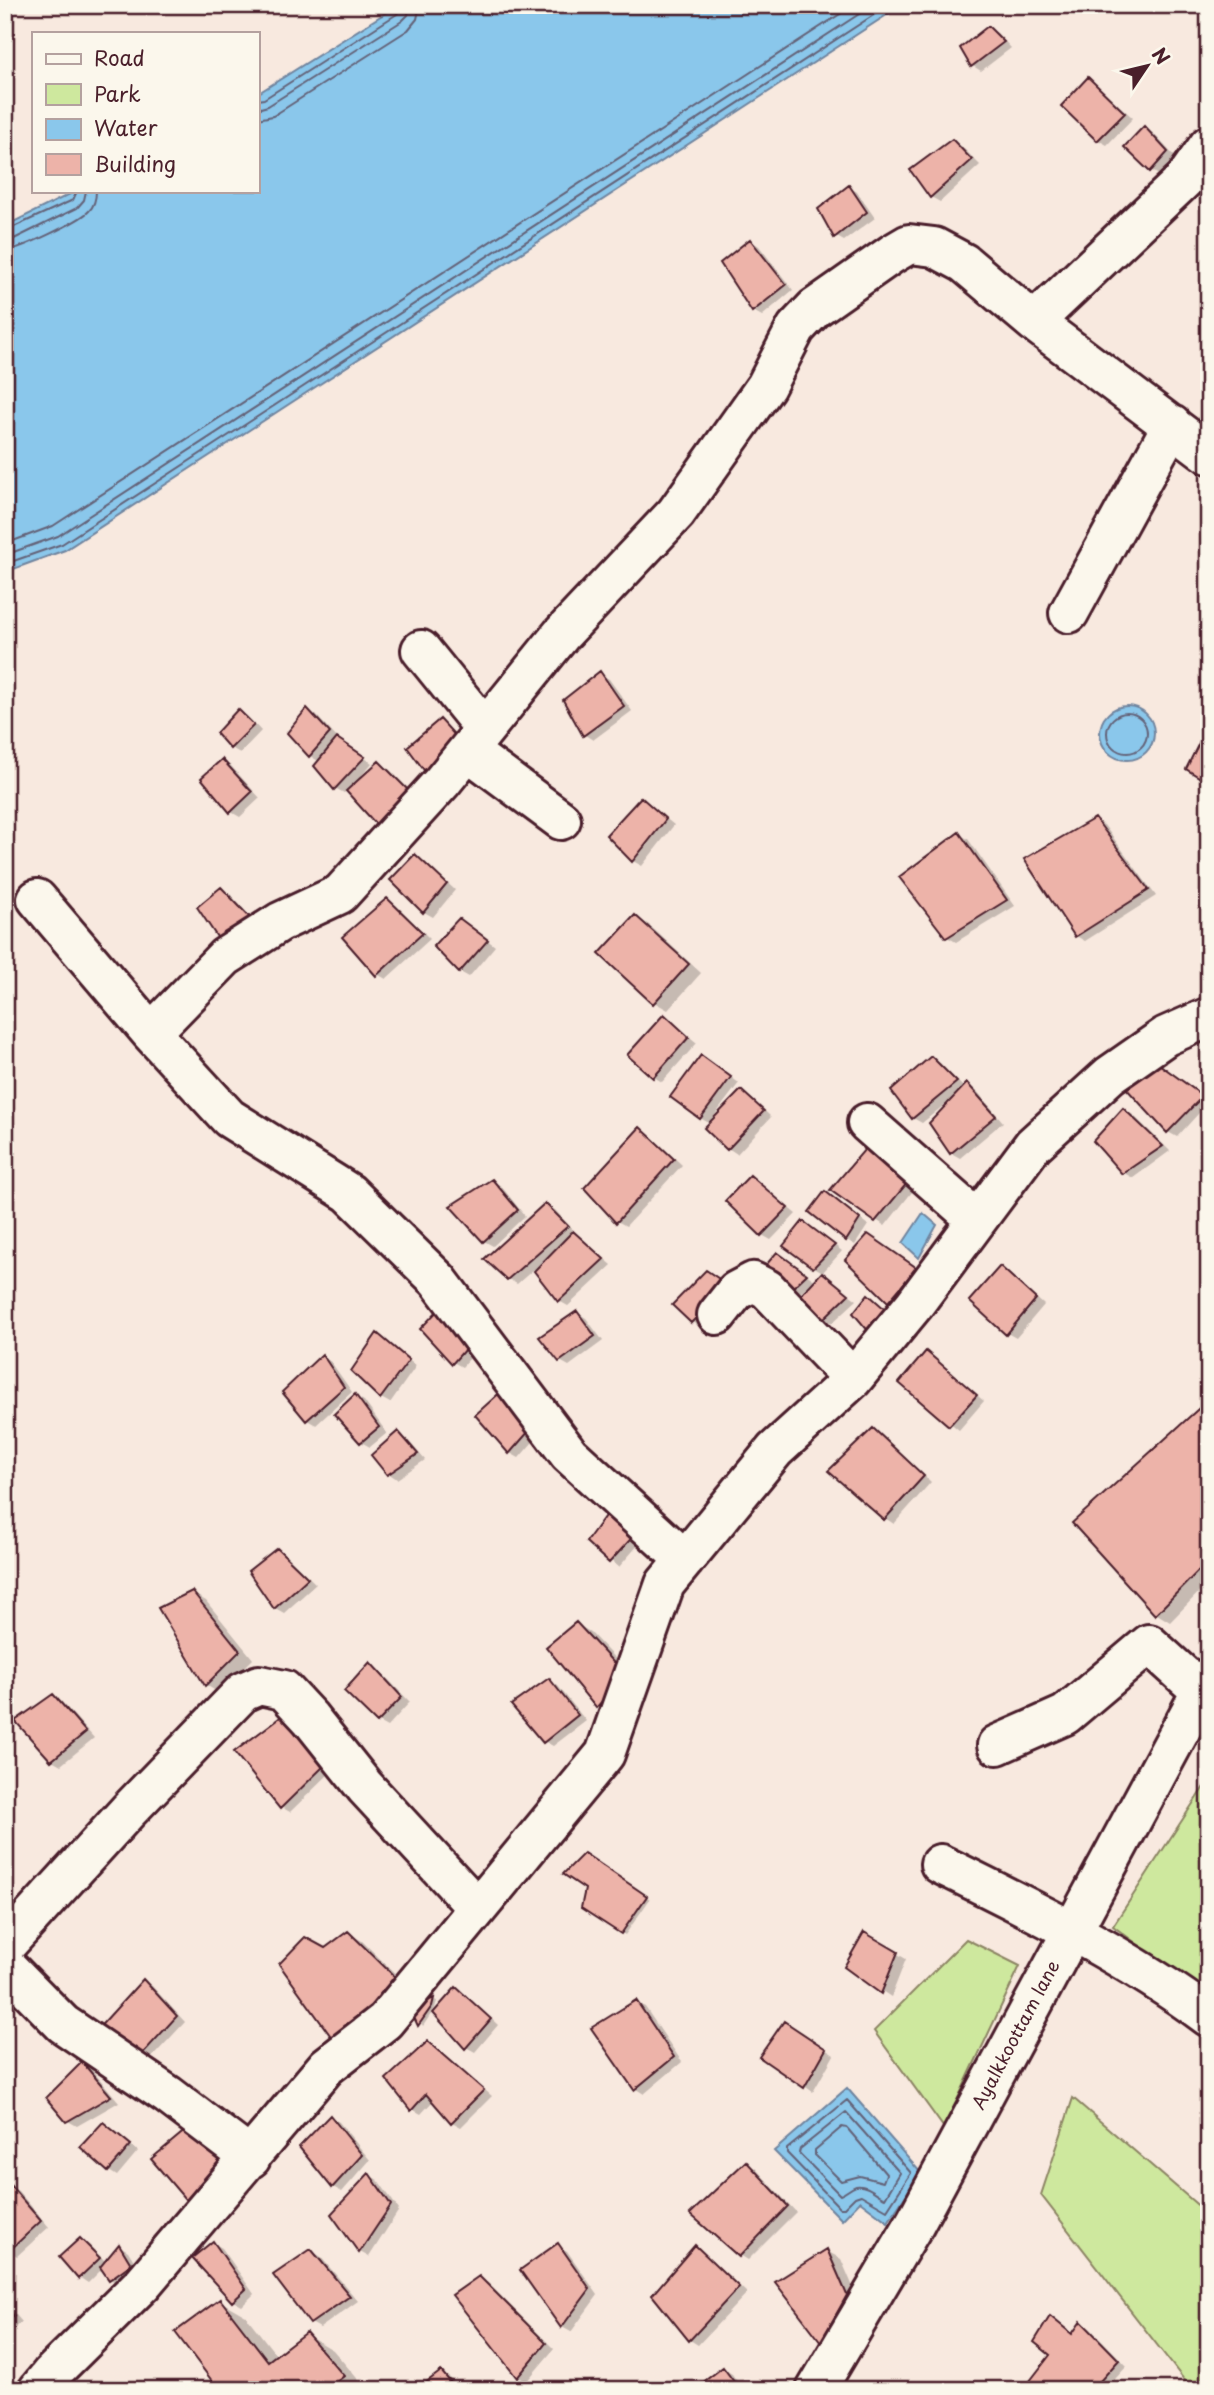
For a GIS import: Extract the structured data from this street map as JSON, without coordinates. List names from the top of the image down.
{
  "streets": {
    "street": ["Ayalkkoottam lane"]
  },
  "legend": [
    "Road",
    "Park",
    "Water",
    "Building"
  ],
  "north": "top right"
}
